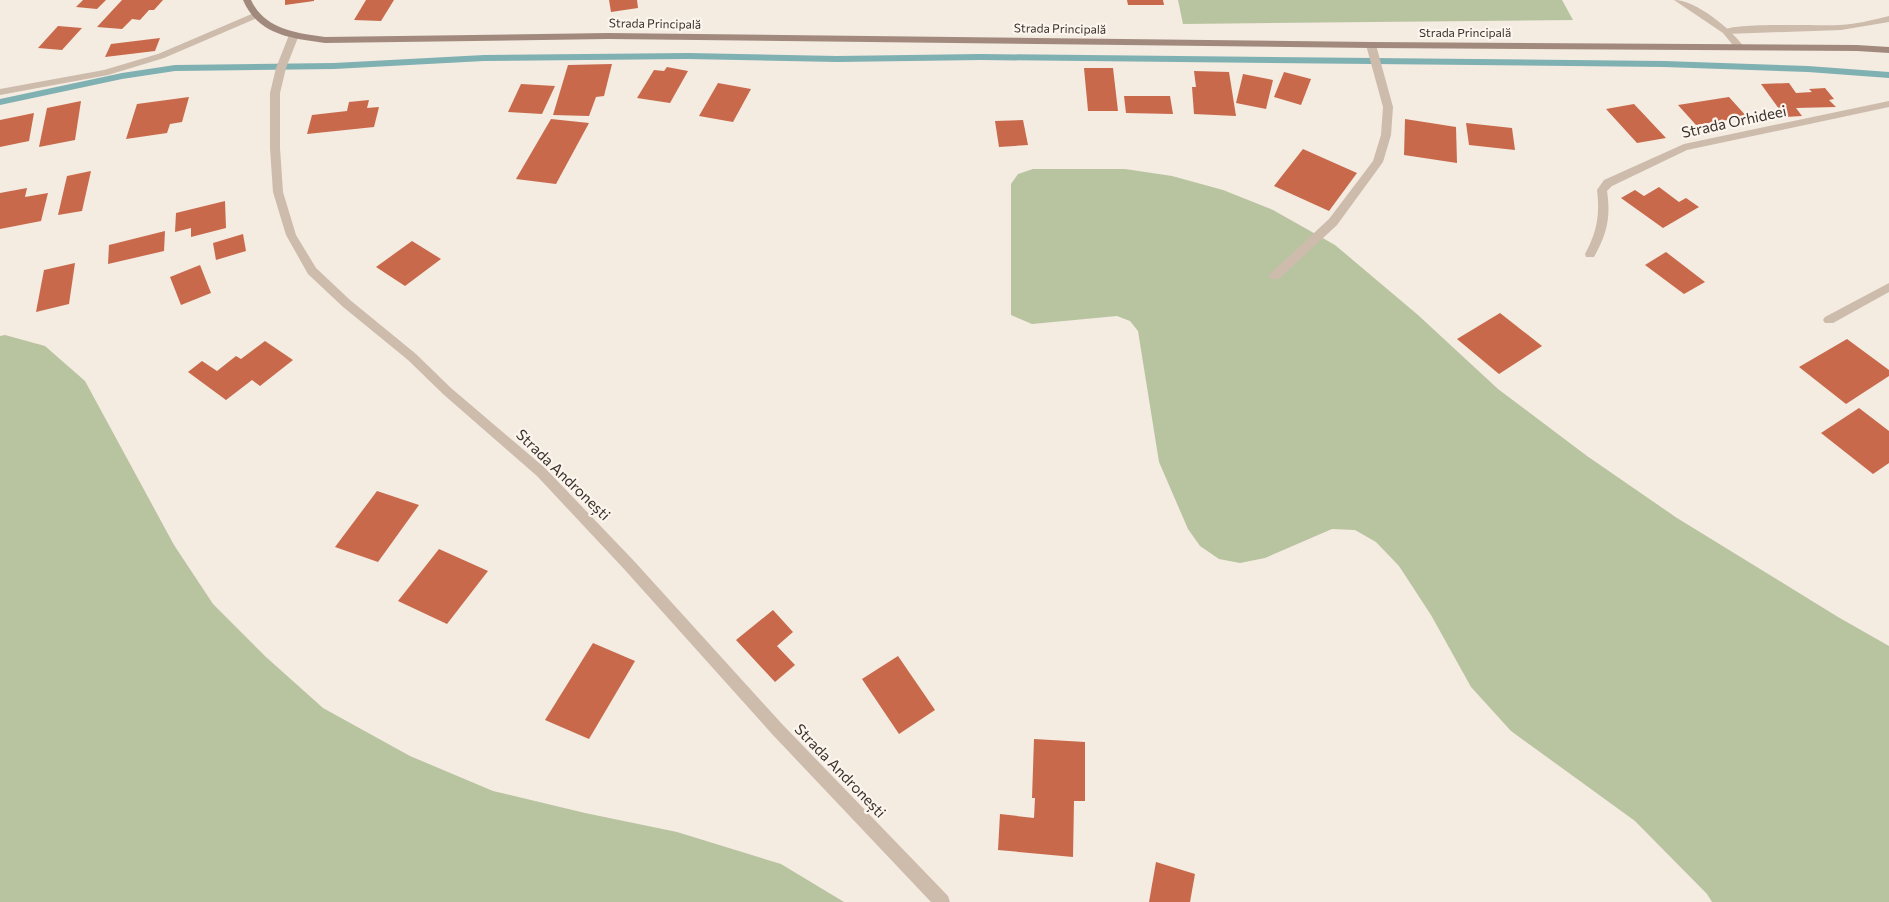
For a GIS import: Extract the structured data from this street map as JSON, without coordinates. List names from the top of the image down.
{
  "streets": {
    "main road": ["Strada Principală"],
    "street": ["Strada Orhideei", "Strada Andronești"]
  },
  "crossings": [
    ["Strada Principală", "Strada Andronești"]
  ]
}
